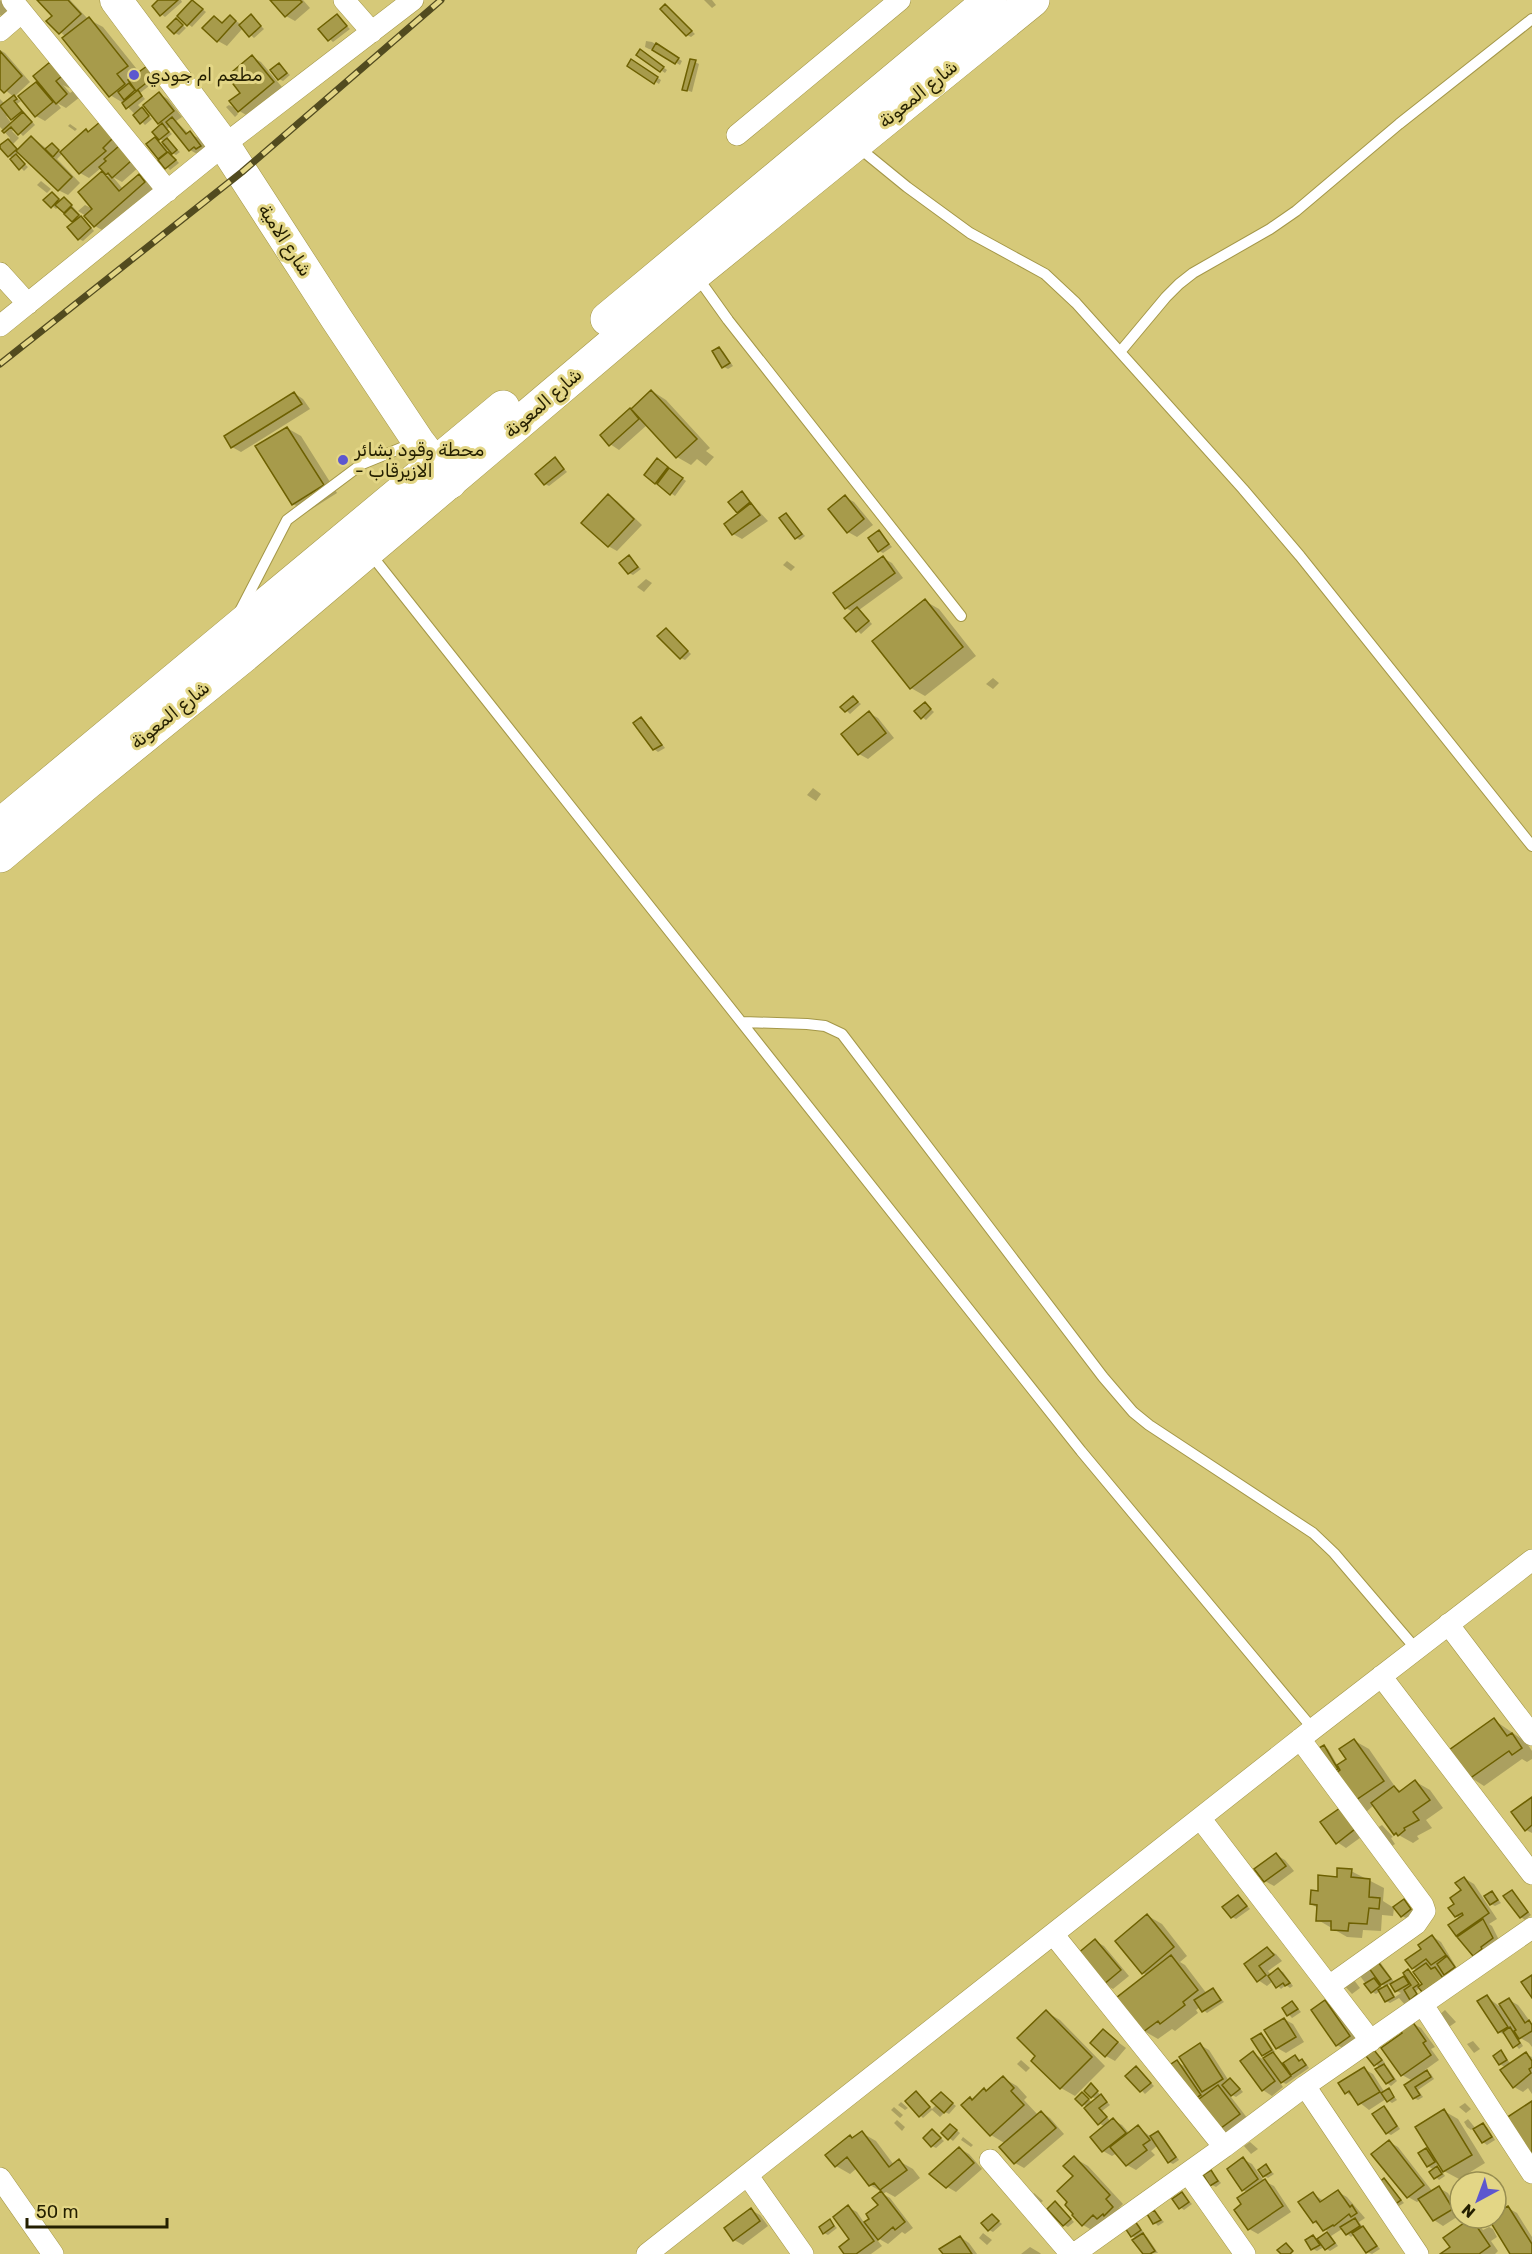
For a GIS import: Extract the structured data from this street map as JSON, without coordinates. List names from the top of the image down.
{
  "streets": {
    "highway": ["شارع المعونة"],
    "street": ["شارع الامية"]
  },
  "crossings": [
    ["شارع المعونة", "شارع الامية"]
  ],
  "places": ["مطعم ام جودي", "محطة وقود بشائر - الازيرقاب"],
  "scale_bar": "50 m",
  "north": "bottom left"
}
